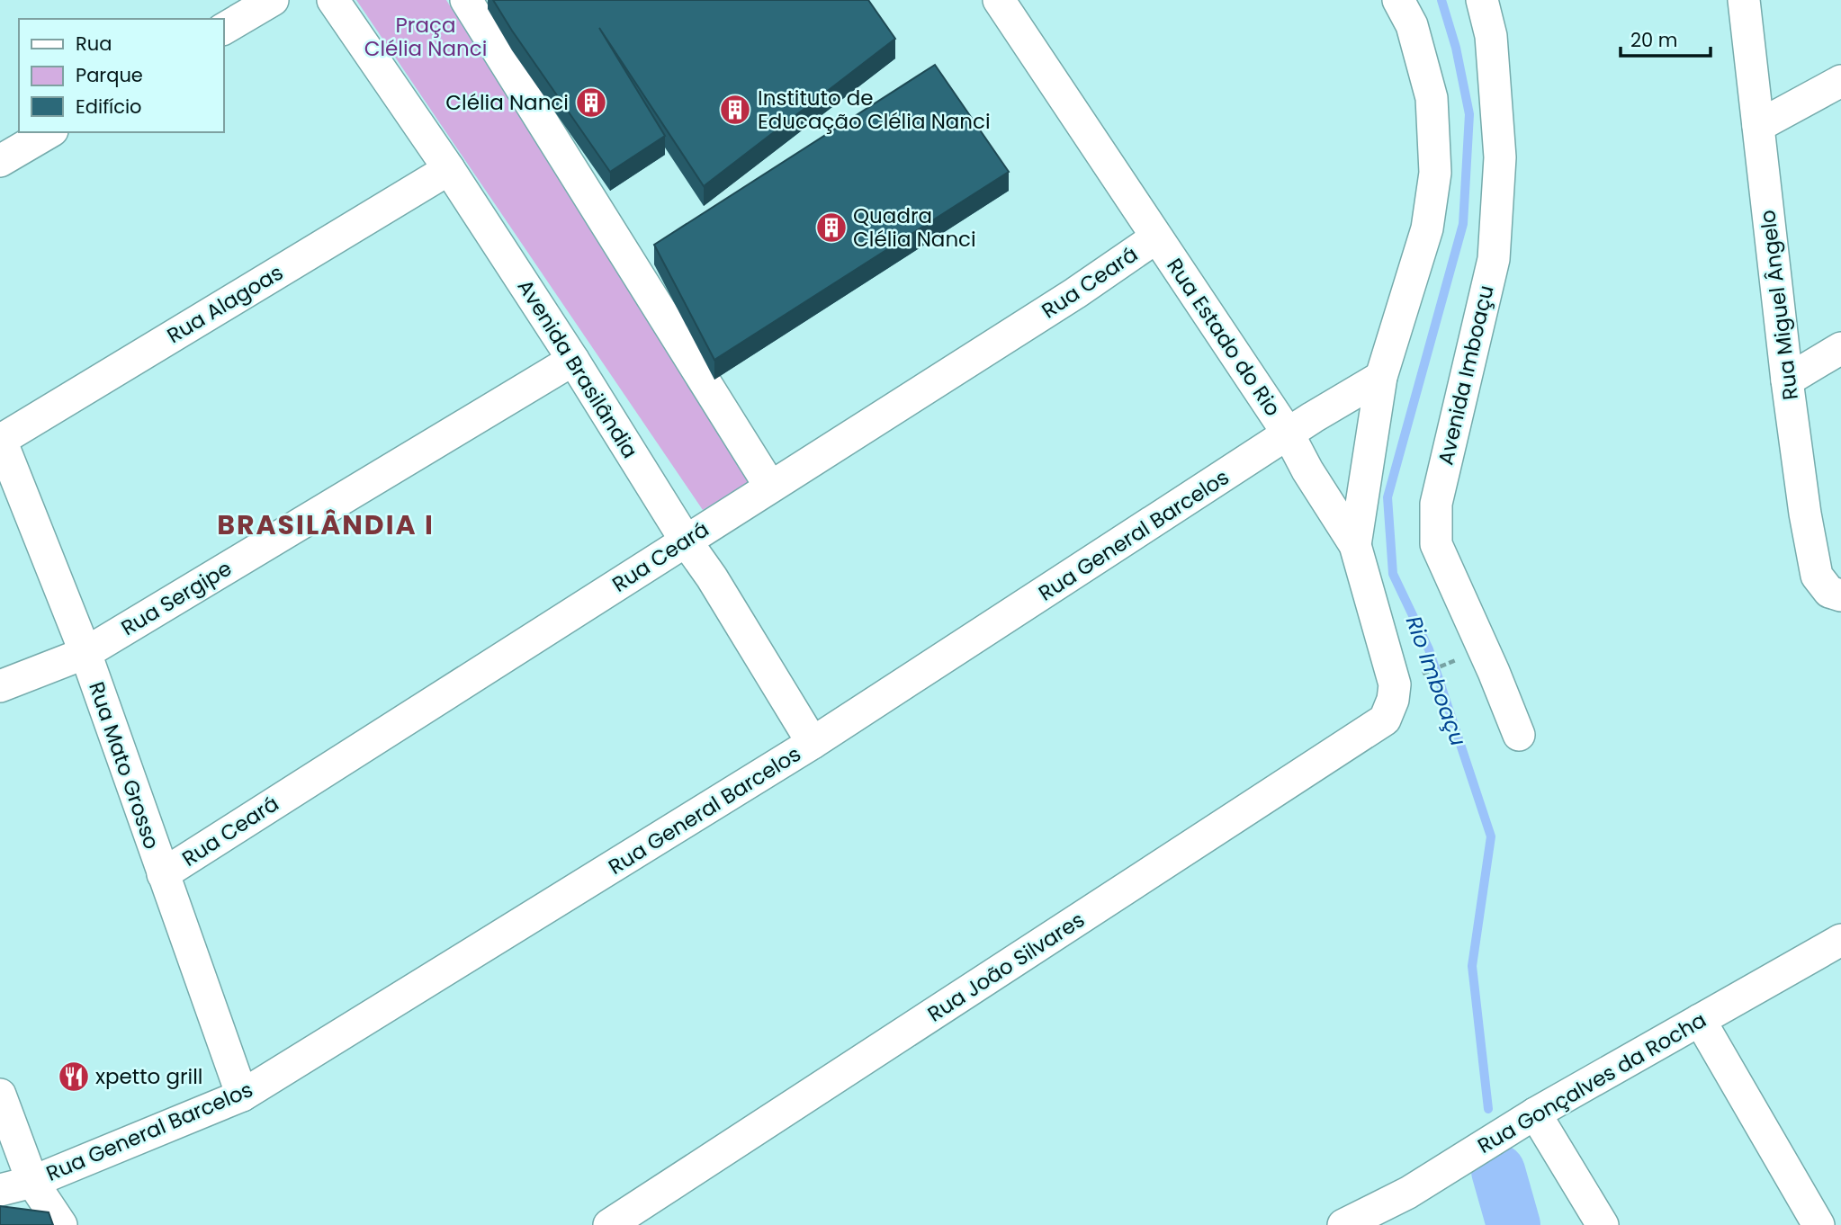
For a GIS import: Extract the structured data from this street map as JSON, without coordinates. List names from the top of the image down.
{
  "streets": {
    "street": [
      "Rua Ceará",
      "Rua Alagoas",
      "Rua Miguel Ângelo",
      "Rua Estado do Rio",
      "Avenida Brasilândia",
      "Avenida Imboaçu",
      "Rua General Barcelos",
      "Rua Sergipe",
      "Rua Mato Grosso",
      "Rua João Silvares",
      "Rua Gonçalves da Rocha"
    ]
  },
  "crossings": [
    ["Rua Ceará", "Rua Estado do Rio"],
    ["Rua Ceará", "Avenida Brasilândia"],
    ["Rua Ceará", "Rua Mato Grosso"],
    ["Rua Alagoas", "Avenida Brasilândia"],
    ["Rua Alagoas", "Rua Mato Grosso"],
    ["Rua Estado do Rio", "Rua General Barcelos"],
    ["Rua Estado do Rio", "Rua João Silvares"],
    ["Avenida Brasilândia", "Rua General Barcelos"],
    ["Avenida Brasilândia", "Rua Sergipe"],
    ["Rua General Barcelos", "Rua Mato Grosso"],
    ["Rua Sergipe", "Rua Mato Grosso"]
  ],
  "districts": ["BRASILÂNDIA I"],
  "water": ["Rio Imboaçu"],
  "parks": ["Praça Clélia Nanci"],
  "places": {
    "building": ["Clélia Nanci", "Instituto de Educação Clélia Nanci", "Quadra Clélia Nanci"],
    "restaurant": ["xpetto grill"]
  },
  "legend": ["Rua", "Parque", "Edifício"],
  "scale_bar": "20 m"
}
